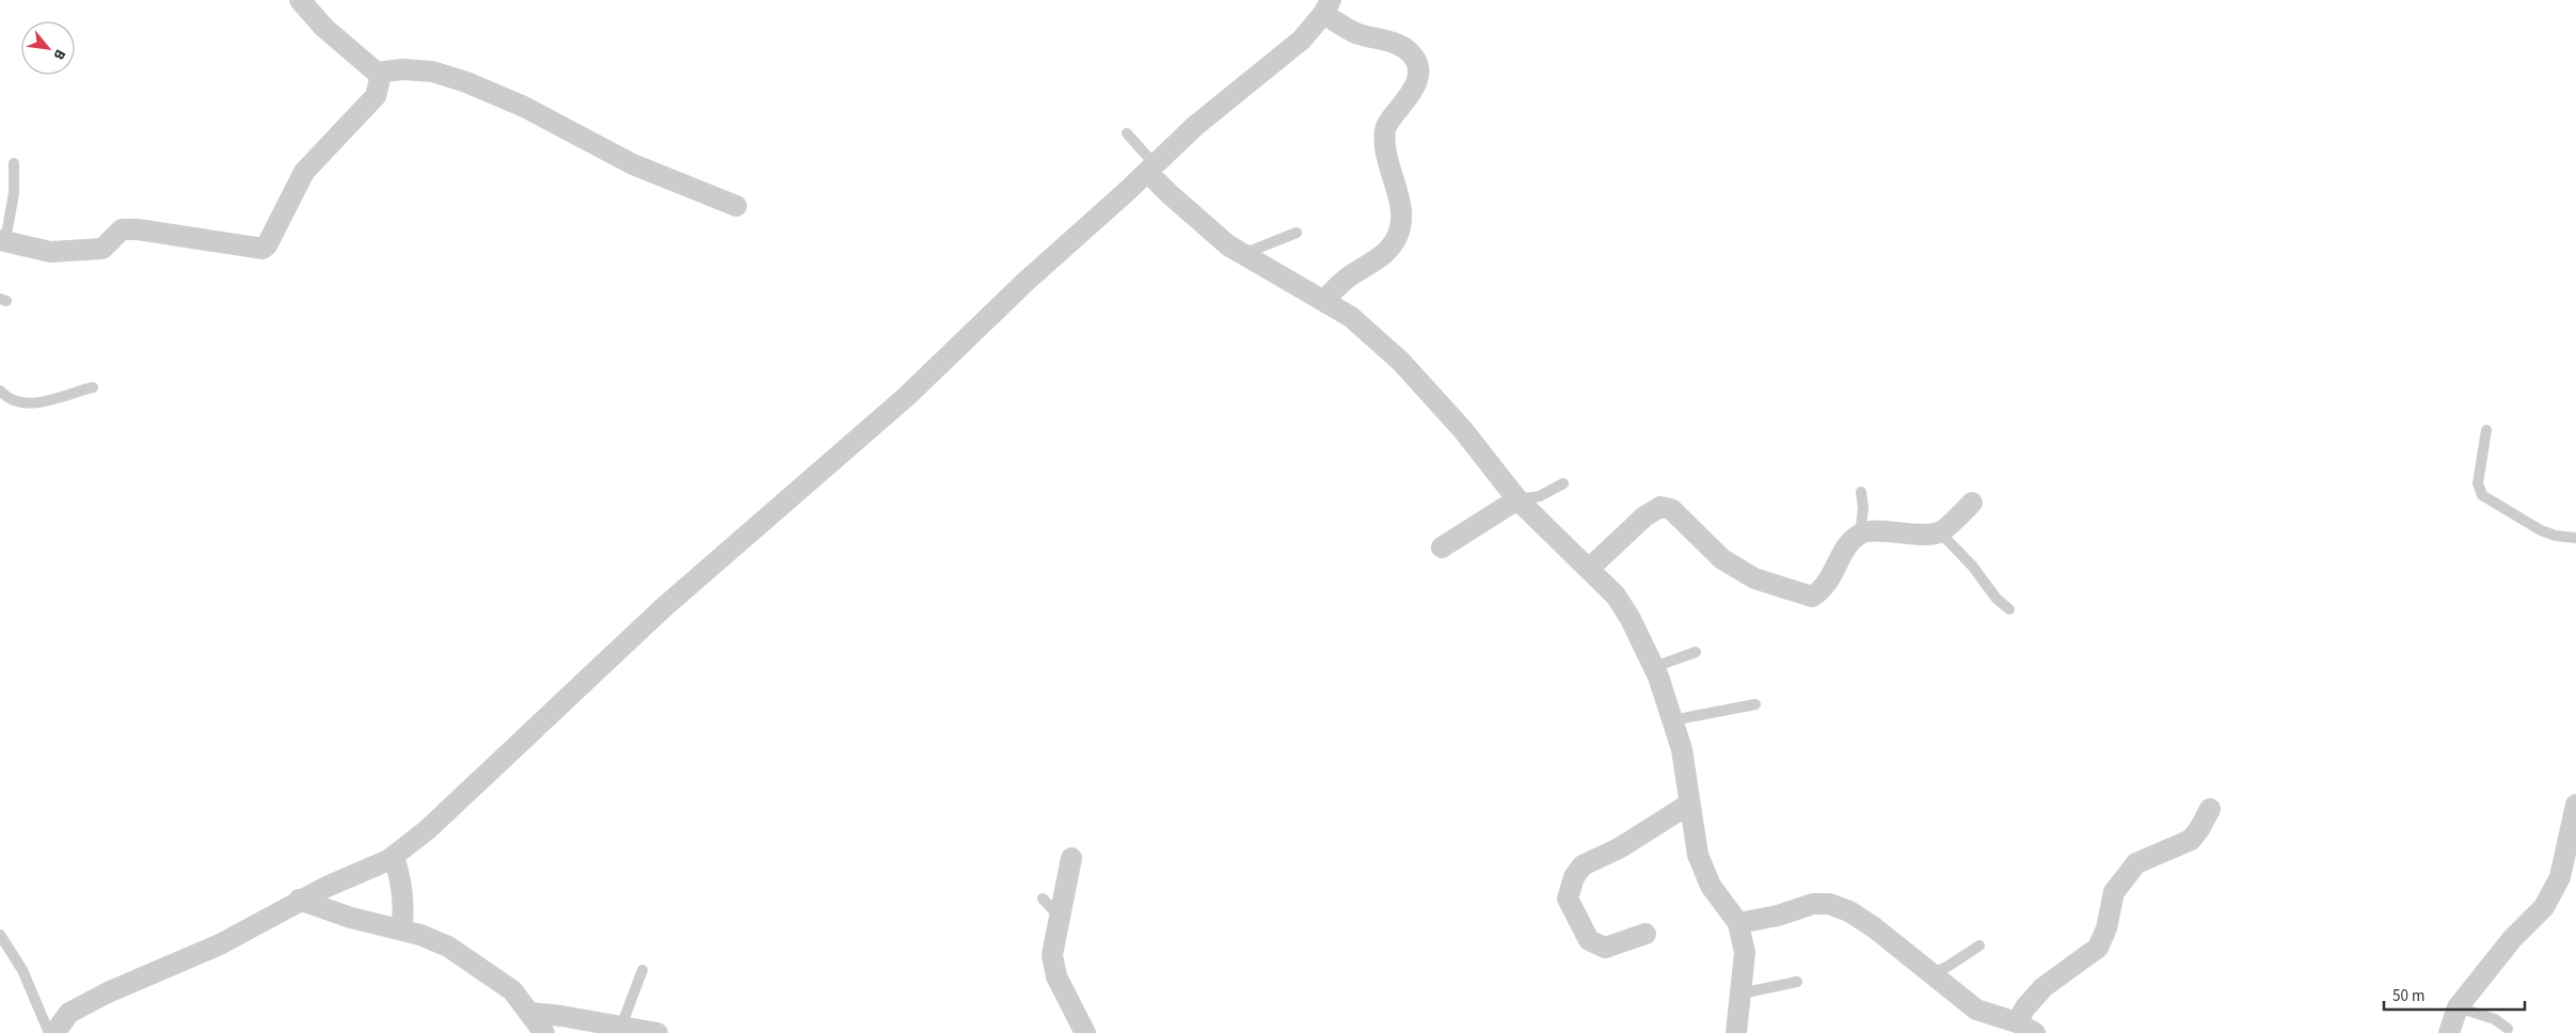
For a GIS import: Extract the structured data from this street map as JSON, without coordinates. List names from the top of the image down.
{
  "scale_bar": "50 m",
  "north": "bottom right"
}
